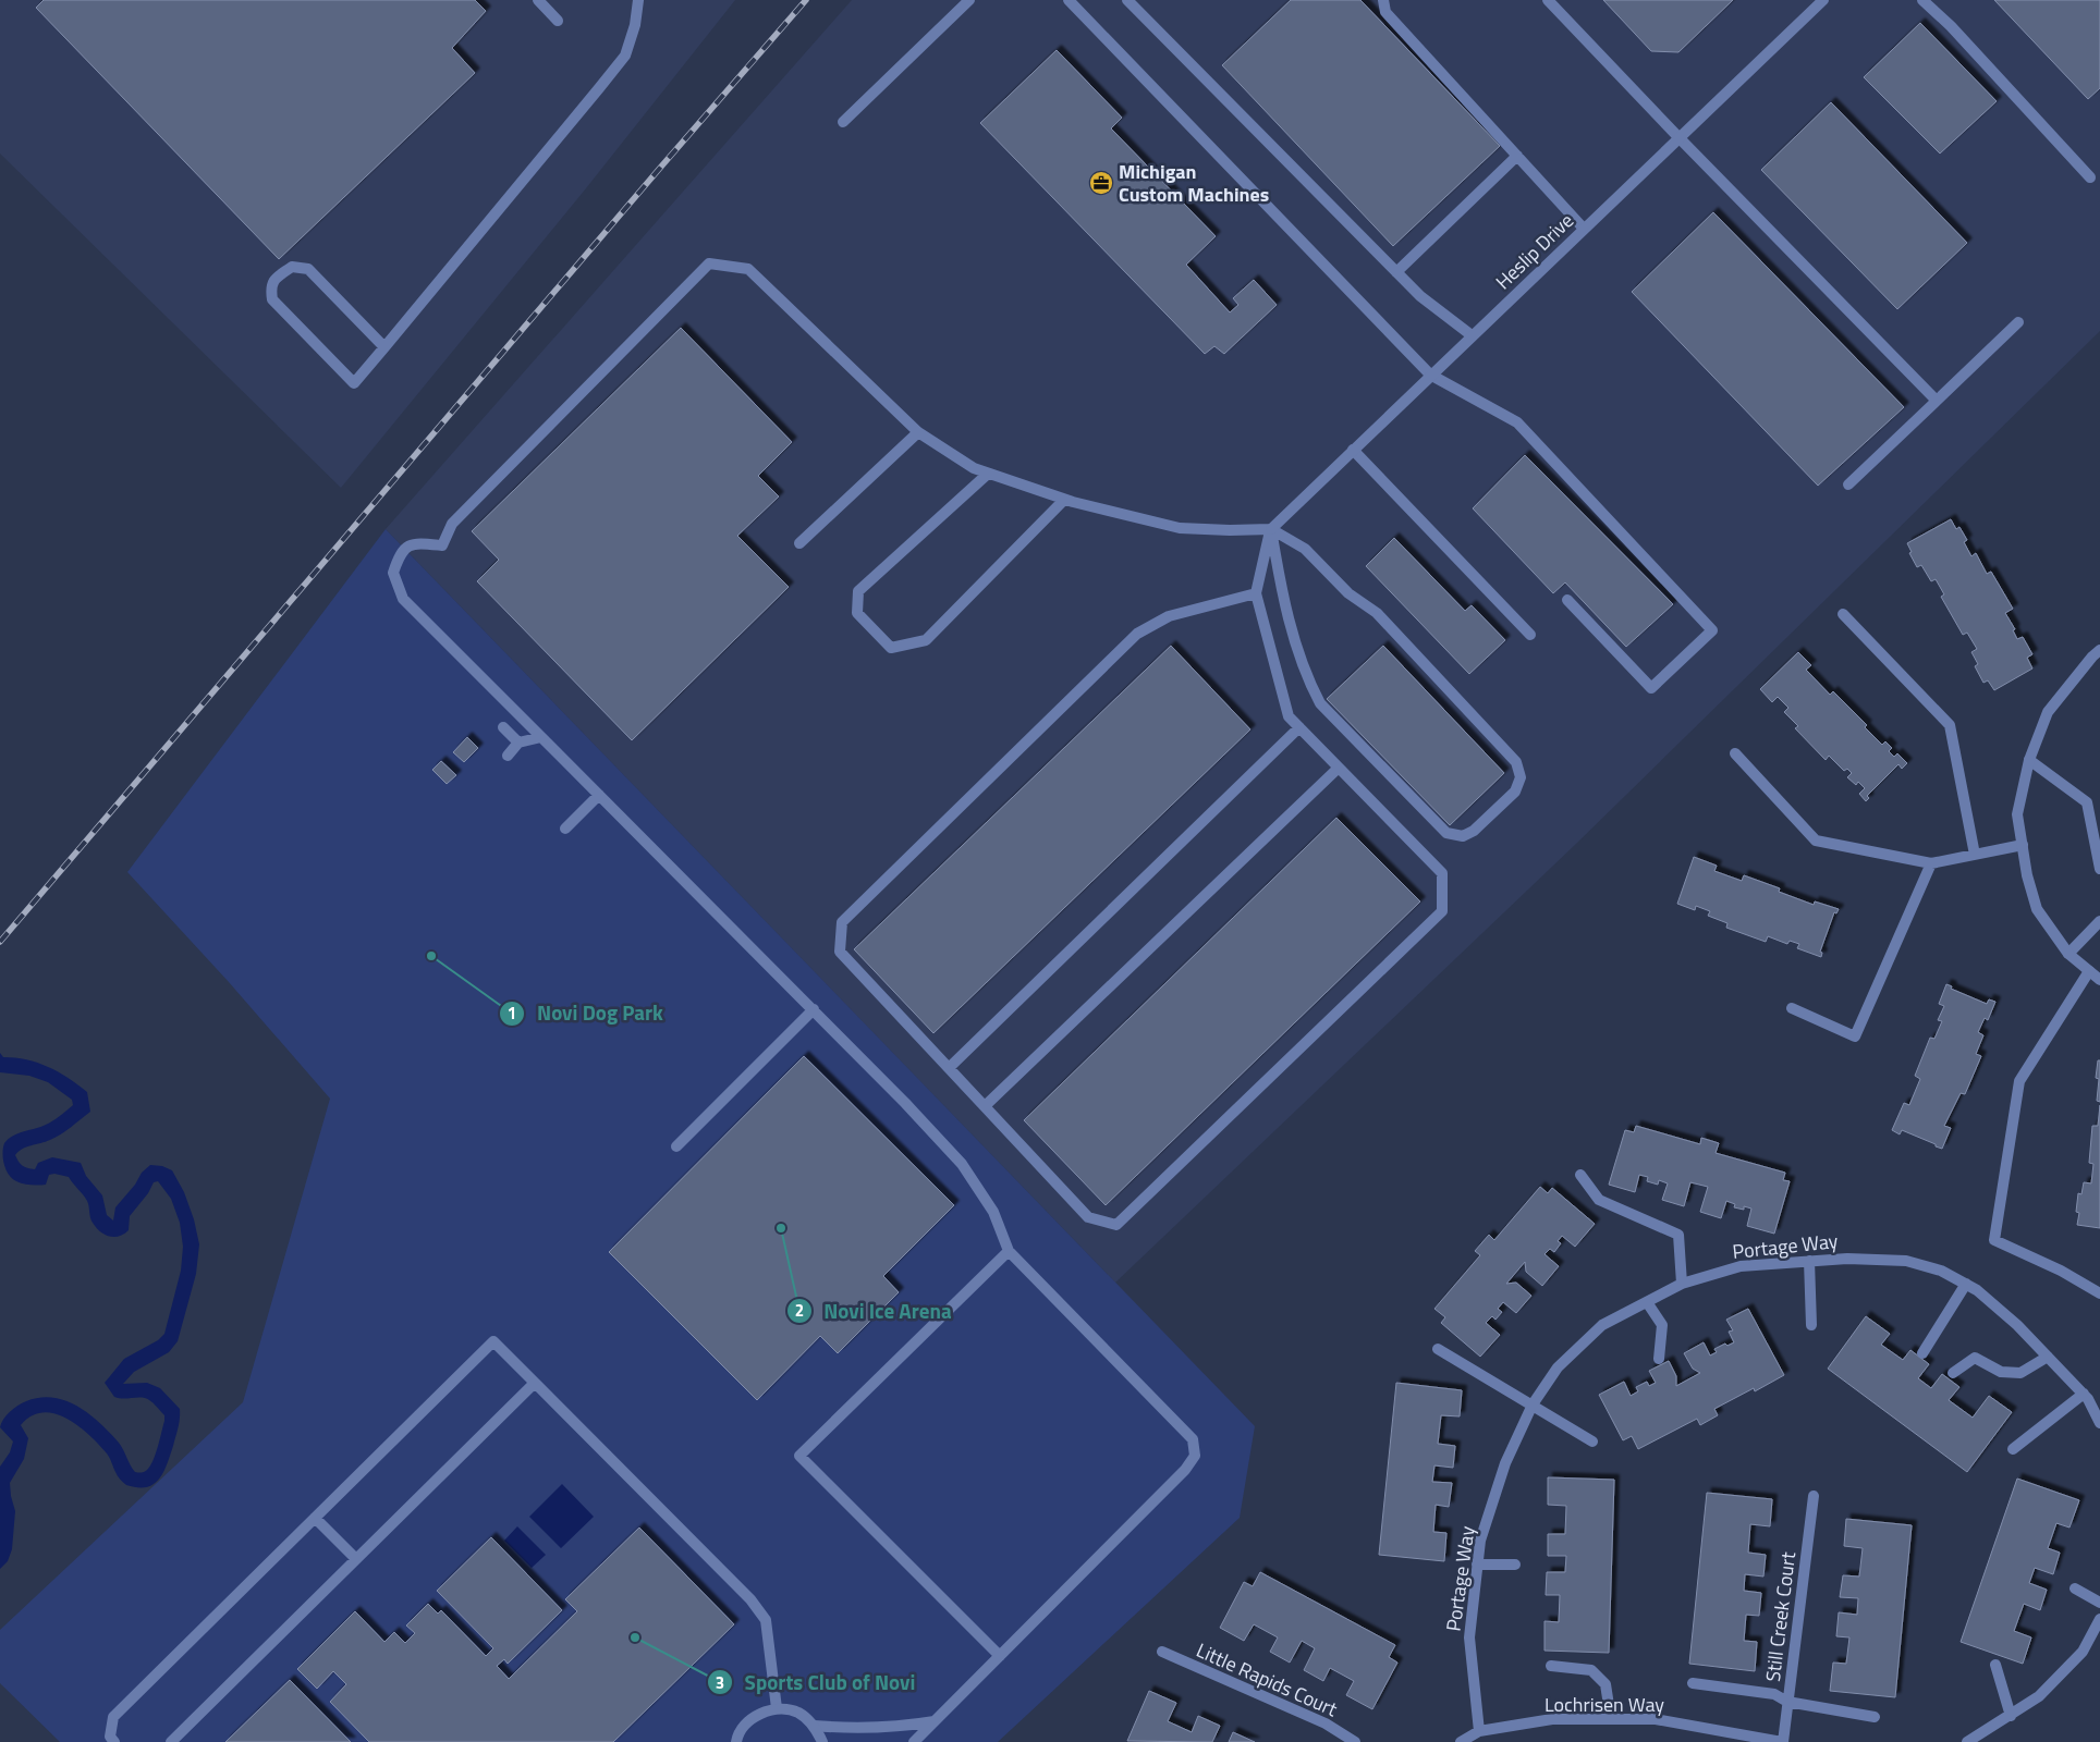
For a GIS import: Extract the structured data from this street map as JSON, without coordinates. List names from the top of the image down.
{
  "streets": {
    "street": [
      "Heslip Drive",
      "Portage Way",
      "Still Creek Court",
      "Little Rapids Court",
      "Lochrisen Way"
    ]
  },
  "crossings": [
    ["Portage Way", "Lochrisen Way"],
    ["Still Creek Court", "Lochrisen Way"]
  ],
  "places": {
    "office": ["Michigan Custom Machines"],
    "other": ["Novi Dog Park", "Novi Ice Arena", "Sports Club of Novi"]
  }
}
